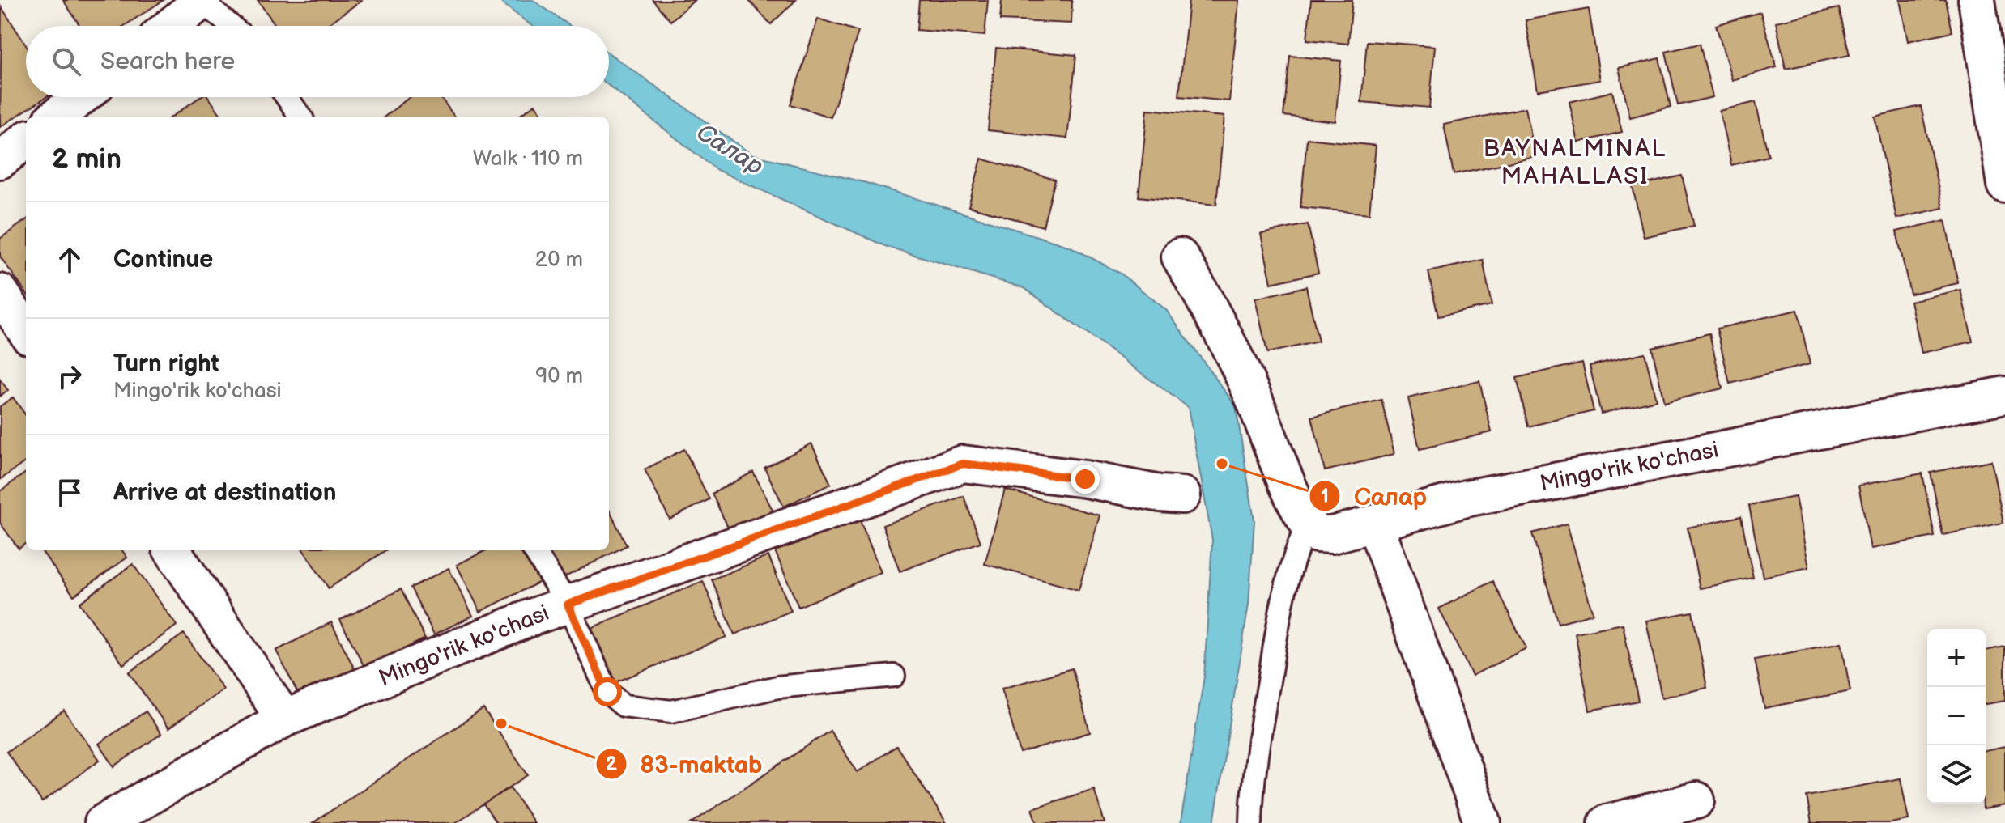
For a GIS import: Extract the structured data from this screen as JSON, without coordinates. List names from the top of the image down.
{
  "streets": {
    "street": ["Mingo'rik ko'chasi"]
  },
  "districts": ["BAYNALMINAL MAHALLASI"],
  "water": ["Салар"],
  "places": ["Салар", "83-maktab"],
  "page": {
    "search": "Search here",
    "heading": ["2 min", "Walk · 110 m"],
    "list": [
      ["Continue", "20 m"],
      ["Turn right", "Mingo'rik ko'chasi", "90 m"],
      "Arrive at destination"
    ],
    "map_buttons": ["+", "−"]
  }
}
